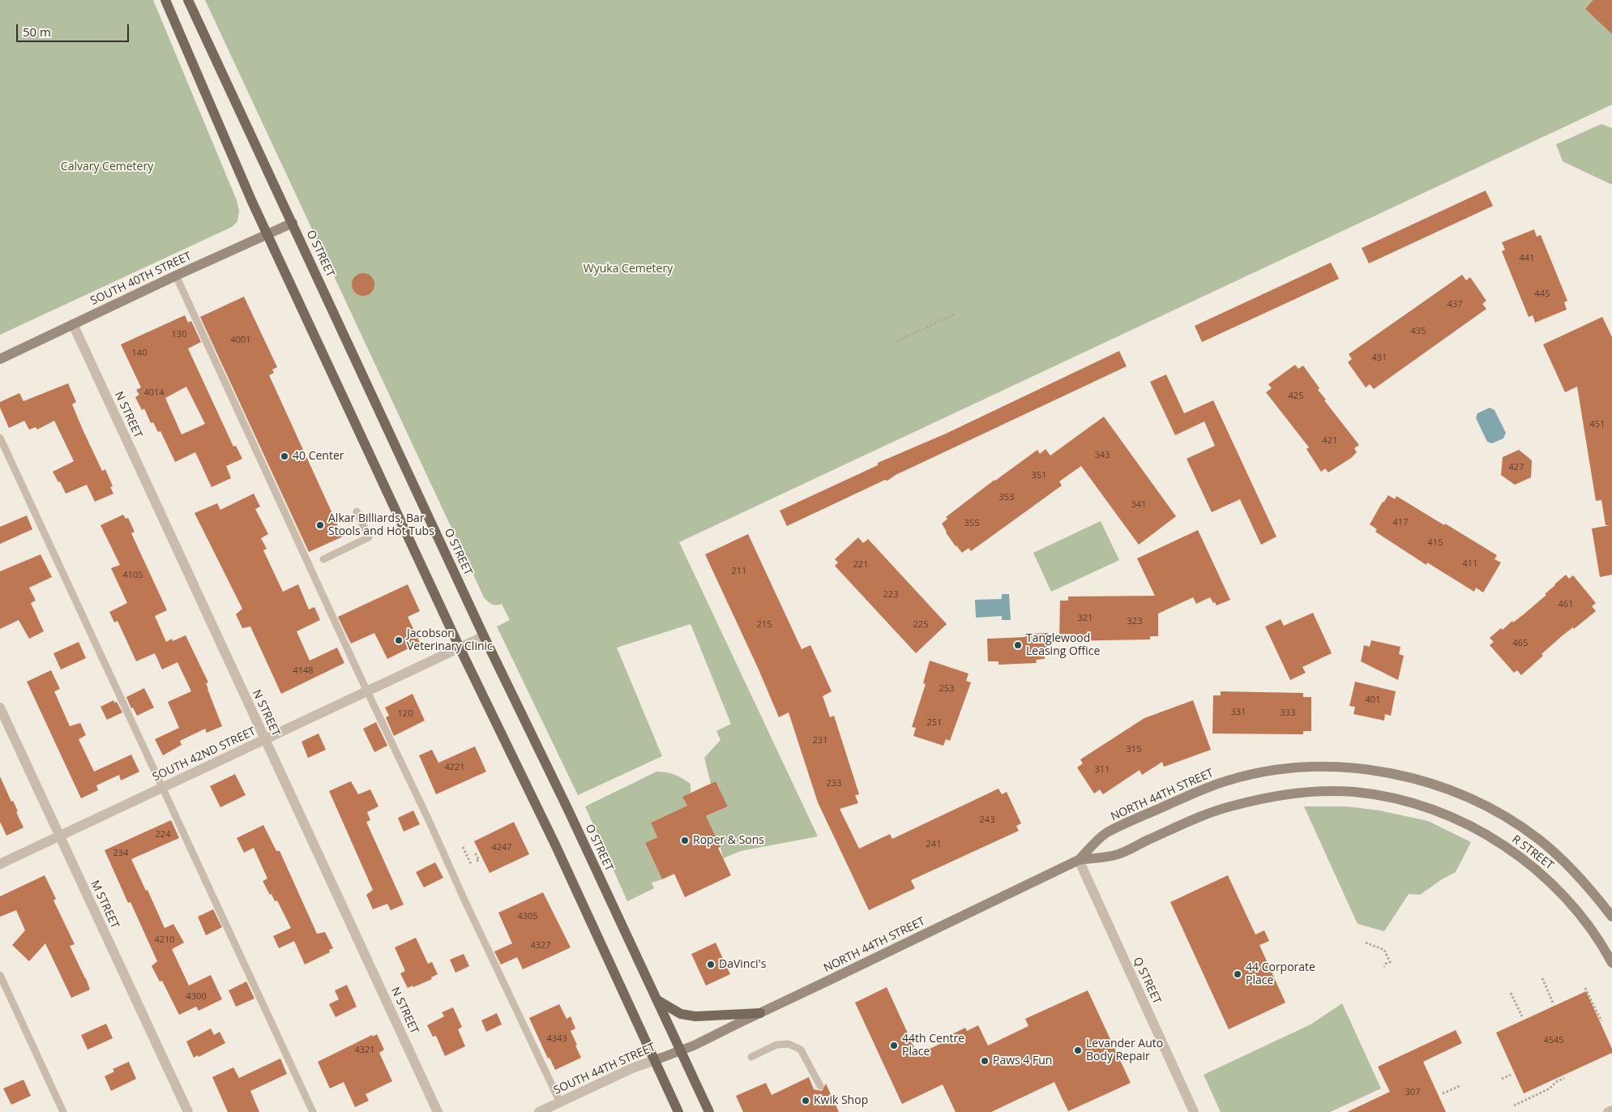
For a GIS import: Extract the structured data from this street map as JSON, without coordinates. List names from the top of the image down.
{
  "streets": {
    "main road": [
      "O STREET",
      "SOUTH 40TH STREET",
      "NORTH 44TH STREET",
      "R STREET",
      "SOUTH 44TH STREET"
    ],
    "street": [
      "N STREET",
      "SOUTH 42ND STREET",
      "M STREET",
      "Q STREET"
    ]
  },
  "crossings": [
    ["O STREET", "SOUTH 40TH STREET"],
    ["O STREET", "SOUTH 42ND STREET"],
    ["O STREET", "NORTH 44TH STREET"],
    ["O STREET", "SOUTH 44TH STREET"],
    ["SOUTH 40TH STREET", "N STREET"],
    ["N STREET", "SOUTH 42ND STREET"],
    ["SOUTH 42ND STREET", "M STREET"],
    ["NORTH 44TH STREET", "R STREET"],
    ["NORTH 44TH STREET", "Q STREET"],
    ["NORTH 44TH STREET", "SOUTH 44TH STREET"]
  ],
  "parks": ["Calvary Cemetery", "Wyuka Cemetery"],
  "places": [
    "40 Center",
    "Alkar Billiards, Bar Stools and Hot Tubs",
    "Jacobson Veterinary Clinic",
    "Tanglewood Leasing Office",
    "Roper & Sons",
    "DaVinci's",
    "44 Corporate Place",
    "44th Centre Place",
    "Levander Auto Body Repair",
    "Paws 4 Fun",
    "Kwik Shop"
  ],
  "house_numbers": [
    "441",
    "445",
    "437",
    "435",
    "130",
    "4001",
    "140",
    "431",
    "4014",
    "425",
    "451",
    "421",
    "343",
    "427",
    "351",
    "353",
    "341",
    "417",
    "355",
    "415",
    "411",
    "221",
    "211",
    "4105",
    "223",
    "461",
    "321",
    "323",
    "215",
    "225",
    "465",
    "4148",
    "253",
    "401",
    "331",
    "333",
    "120",
    "251",
    "231",
    "315",
    "4221",
    "311",
    "233",
    "243",
    "224",
    "241",
    "4247",
    "234",
    "4305",
    "4210",
    "4327",
    "4300",
    "4343",
    "4545",
    "4321",
    "307"
  ],
  "scale_bar": "50 m"
}
